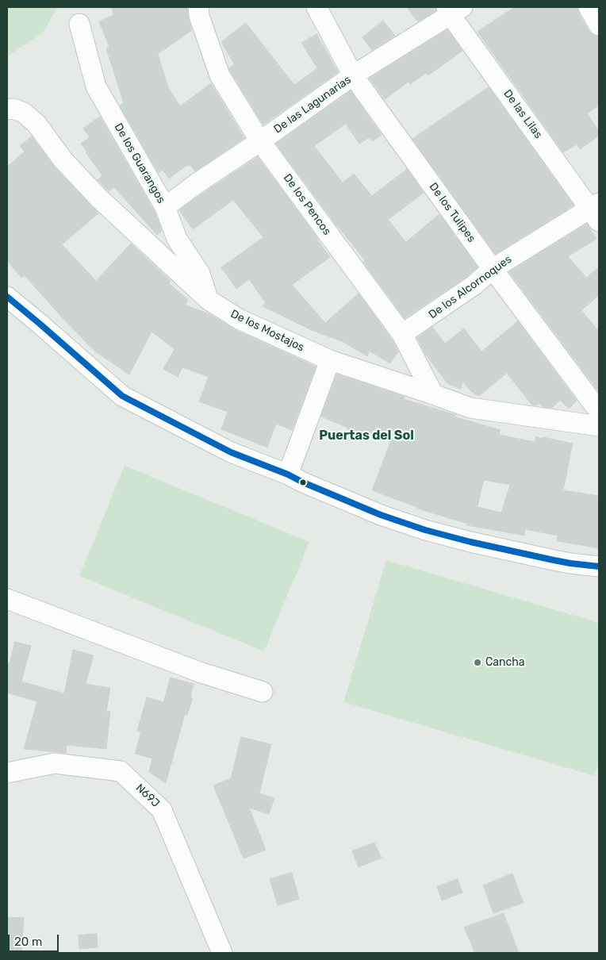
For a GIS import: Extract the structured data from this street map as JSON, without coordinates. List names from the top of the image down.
{
  "streets": {
    "street": [
      "De las Lagunarias",
      "De las Lilas",
      "De los Guarangos",
      "De los Pencos",
      "De los Tulipes",
      "De los Alcornoques",
      "De los Mostajos",
      "N69J"
    ]
  },
  "crossings": [
    ["De las Lagunarias", "De las Lilas"],
    ["De las Lagunarias", "De los Guarangos"],
    ["De las Lagunarias", "De los Pencos"],
    ["De las Lagunarias", "De los Tulipes"],
    ["De las Lilas", "De los Alcornoques"],
    ["De los Guarangos", "De los Mostajos"],
    ["De los Pencos", "De los Alcornoques"],
    ["De los Pencos", "De los Mostajos"],
    ["De los Tulipes", "De los Alcornoques"]
  ],
  "districts": ["Puertas del Sol"],
  "places": ["Cancha"],
  "scale_bar": "20 m"
}
